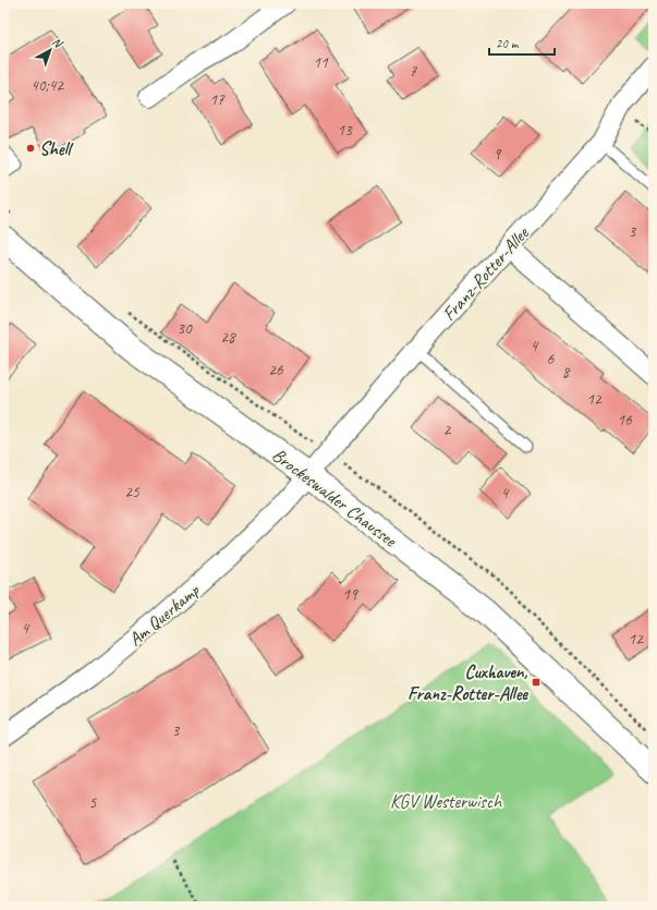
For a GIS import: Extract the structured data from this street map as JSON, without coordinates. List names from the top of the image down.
{
  "streets": {
    "street": ["Franz-Rotter-Allee", "Brockeswalder Chaussee", "Am Querkamp"]
  },
  "crossings": [
    ["Franz-Rotter-Allee", "Brockeswalder Chaussee"],
    ["Franz-Rotter-Allee", "Am Querkamp"],
    ["Brockeswalder Chaussee", "Am Querkamp"]
  ],
  "parks": ["KGV Westerwisch"],
  "places": {
    "other": ["Shell"],
    "transit": ["Cuxhaven, Franz-Rotter-Allee"]
  },
  "house_numbers": [
    "11",
    "7",
    "40;42",
    "17",
    "13",
    "9",
    "3",
    "30",
    "28",
    "4",
    "6",
    "26",
    "8",
    "12",
    "16",
    "2",
    "25",
    "4",
    "19",
    "4",
    "12",
    "3",
    "5"
  ],
  "scale_bar": "20 m",
  "north": "top right"
}
